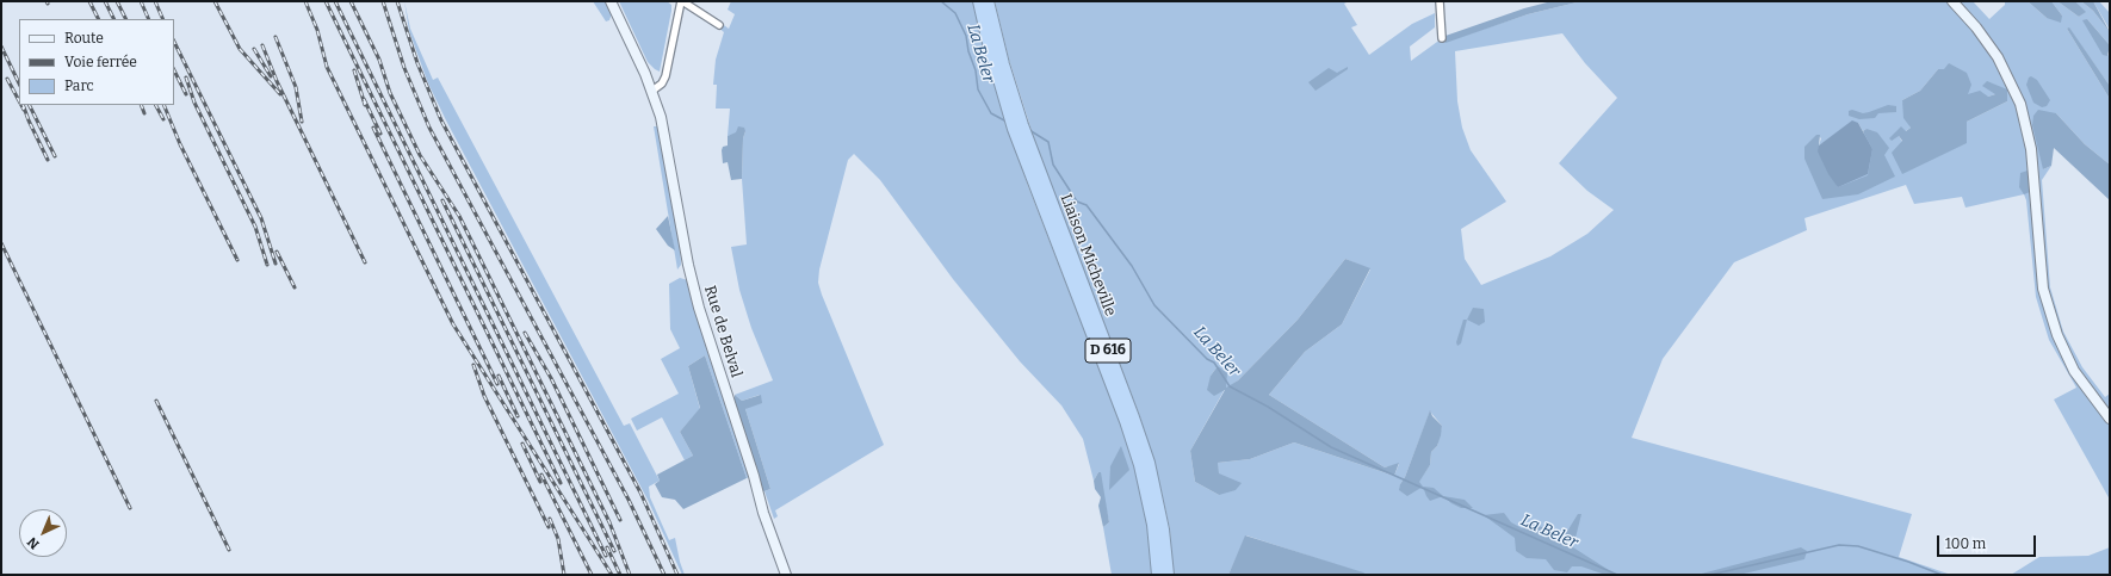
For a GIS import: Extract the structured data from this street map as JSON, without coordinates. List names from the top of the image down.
{
  "streets": {
    "highway": ["Liaison Micheville", "D 616"],
    "main road": ["Rue de Belval"]
  },
  "water": ["La Beler"],
  "legend": ["Route", "Voie ferrée", "Parc"],
  "scale_bar": "100 m",
  "north": "bottom left"
}
